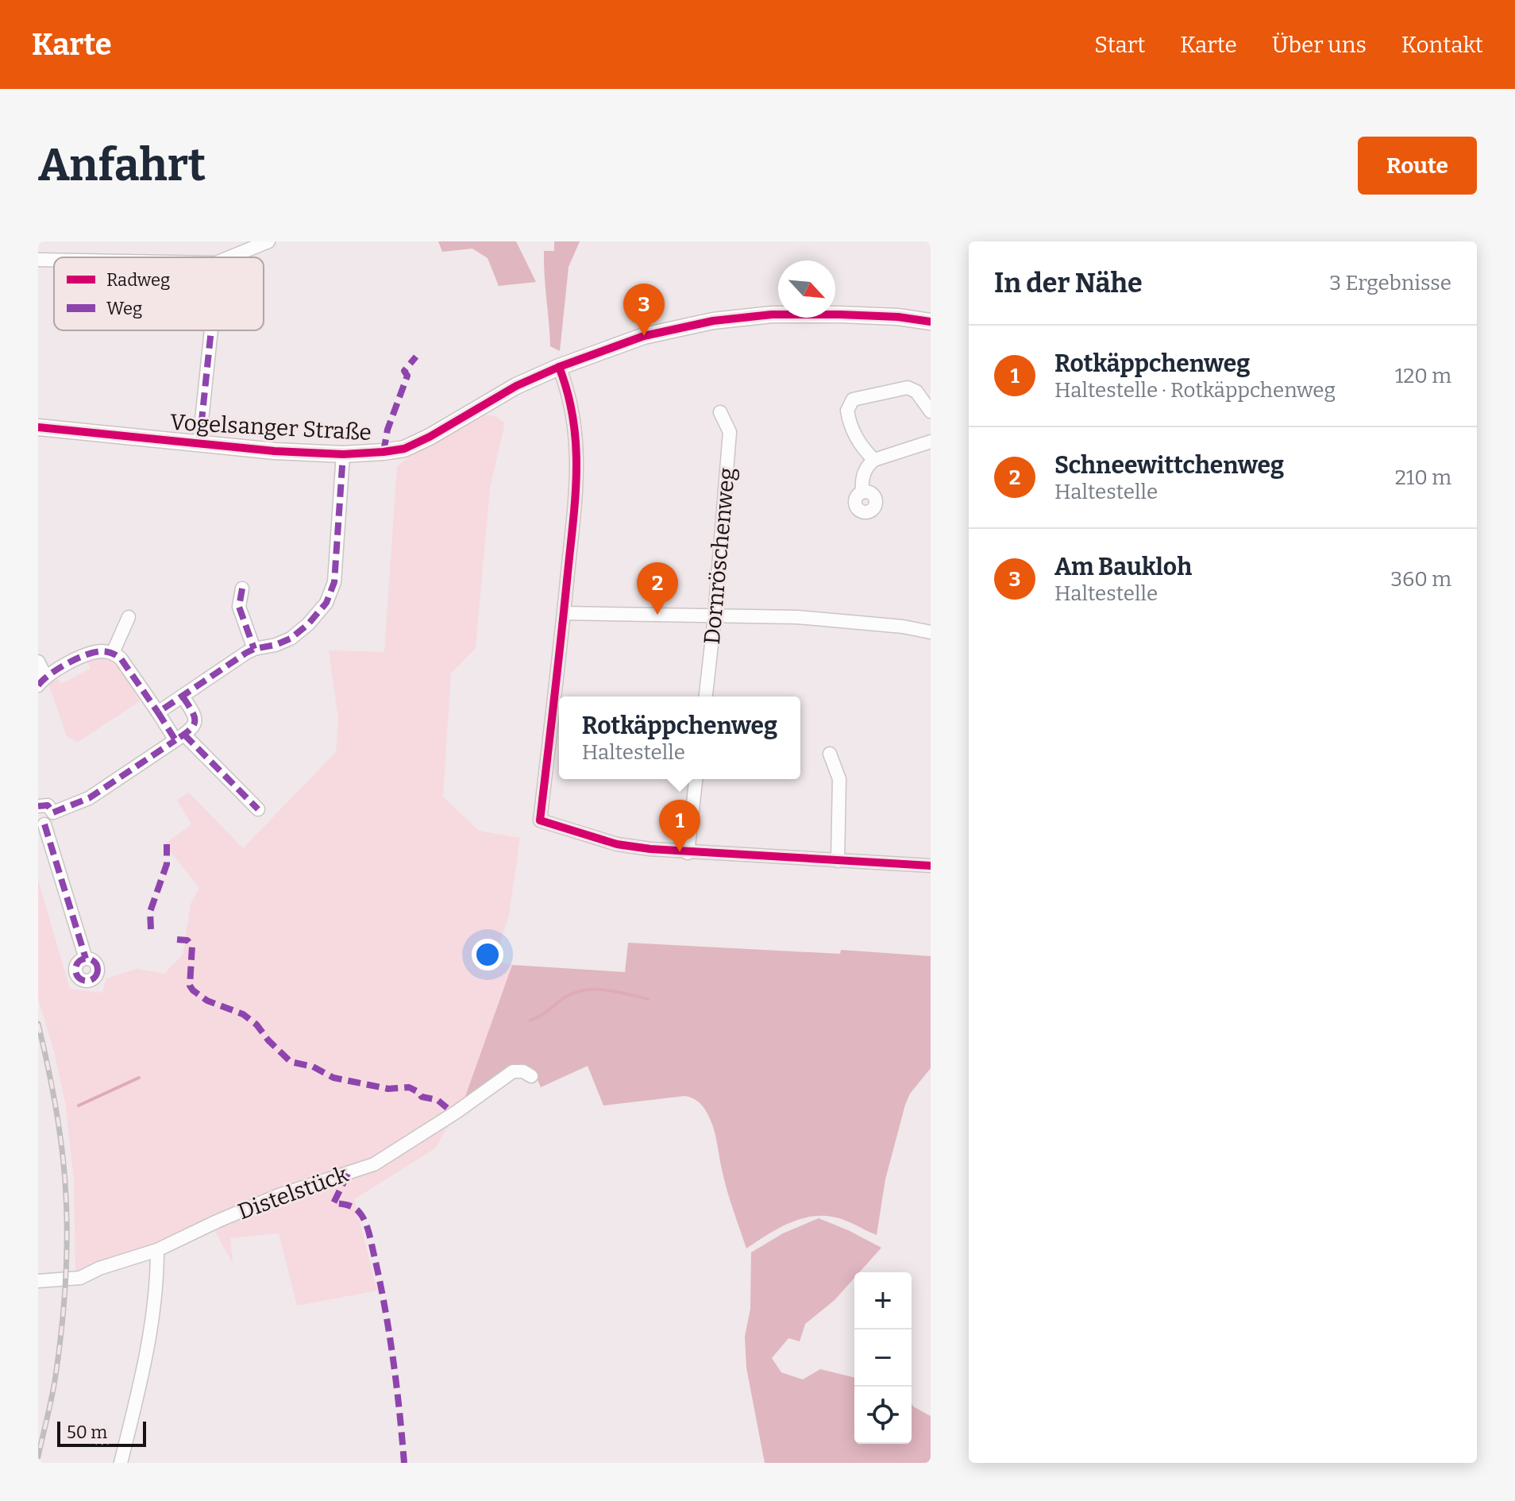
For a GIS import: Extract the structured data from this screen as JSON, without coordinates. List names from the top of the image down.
{
  "streets": {
    "street": ["Vogelsanger Straße", "Dornröschenweg", "Distelstück"]
  },
  "legend": ["Radweg", "Weg"],
  "scale_bar": "50 m",
  "north": "bottom right",
  "page": {
    "header": "Karte",
    "nav": [
      "Start",
      "Karte",
      "Über uns",
      "Kontakt"
    ],
    "buttons": "Route",
    "title": "Anfahrt",
    "heading": ["In der Nähe", "3 Ergebnisse"],
    "pins": ["3", "2", "1"],
    "list": [
      {
        "mark": "1",
        "name": "Rotkäppchenweg",
        "note": "Haltestelle · Rotkäppchenweg",
        "value": "120 m"
      },
      {
        "mark": "2",
        "name": "Schneewittchenweg",
        "note": "Haltestelle",
        "value": "210 m"
      },
      {
        "mark": "3",
        "name": "Am Baukloh",
        "note": "Haltestelle",
        "value": "360 m"
      }
    ],
    "popup": ["Rotkäppchenweg", "Haltestelle"],
    "map_buttons": ["+", "−"],
    "scale": "50 m"
  }
}
